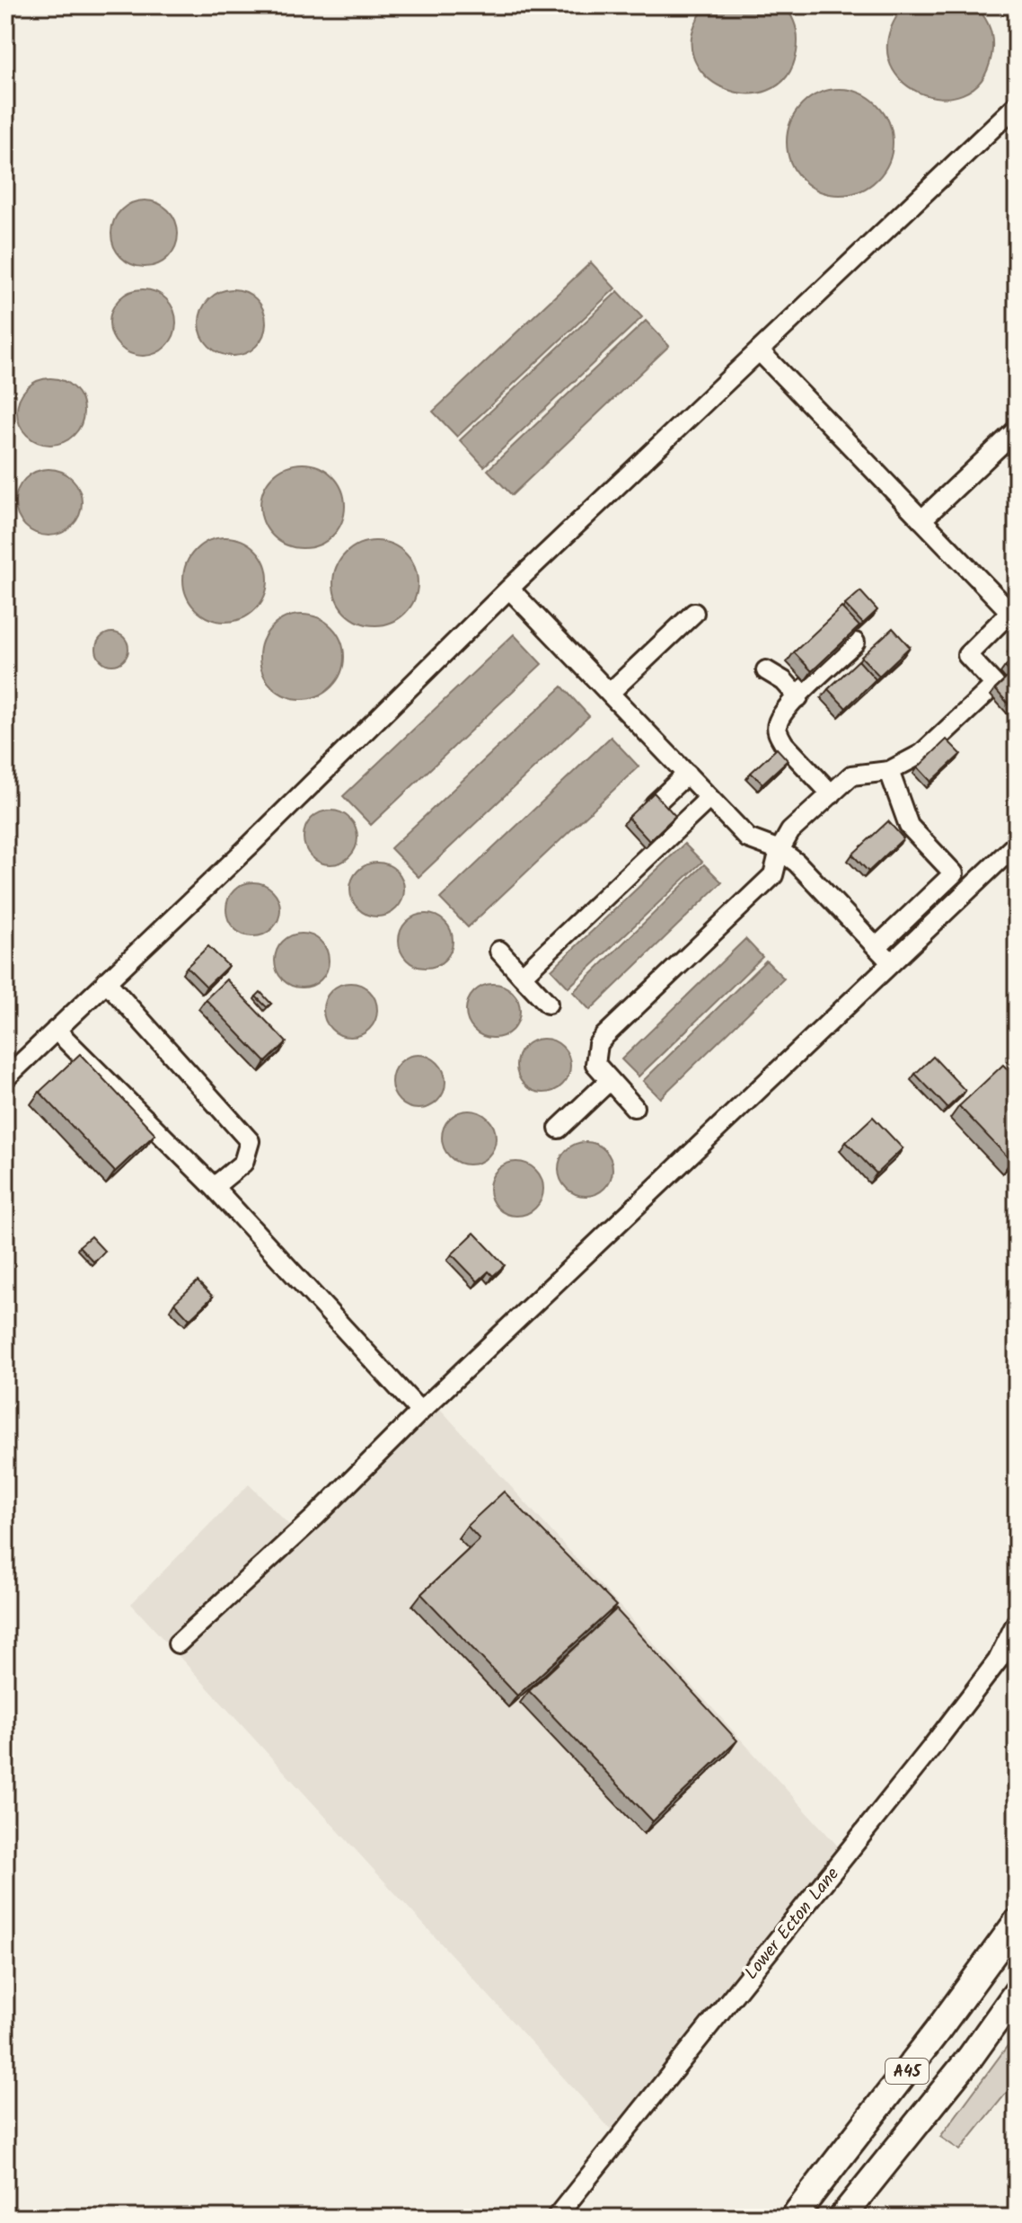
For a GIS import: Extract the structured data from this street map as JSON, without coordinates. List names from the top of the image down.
{
  "streets": {
    "highway": ["A45"],
    "street": ["Lower Ecton Lane"]
  }
}
